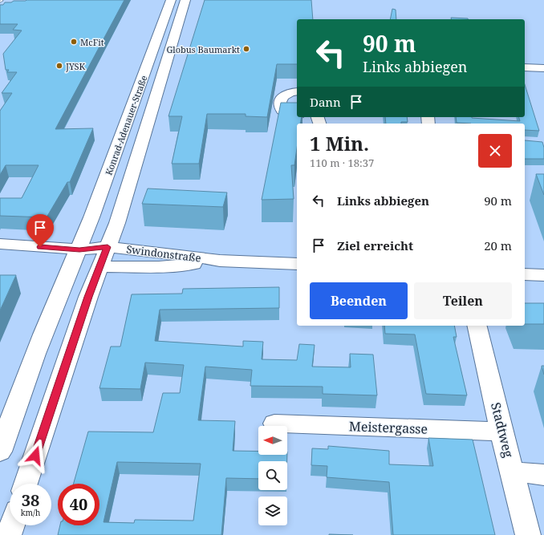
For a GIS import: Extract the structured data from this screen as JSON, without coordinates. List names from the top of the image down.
{
  "streets": {
    "street": [
      "Konrad-Adenauer-Straße",
      "Swindonstraße",
      "Meistergasse",
      "Stadtweg"
    ]
  },
  "crossings": [
    ["Konrad-Adenauer-Straße", "Swindonstraße"],
    ["Meistergasse", "Stadtweg"]
  ],
  "places": ["McFit", "Globus Baumarkt", "JYSK"],
  "north": "left",
  "page": {
    "turn": ["90 m", "Links abbiegen"],
    "then": "Dann",
    "heading": ["1 Min.", "110 m · 18:37"],
    "list": [
      {
        "name": "Links abbiegen",
        "value": "90 m"
      },
      {
        "name": "Ziel erreicht",
        "value": "20 m"
      }
    ],
    "buttons": ["Beenden", "Teilen"],
    "speed": "38 km/h",
    "limit": "40"
  }
}
